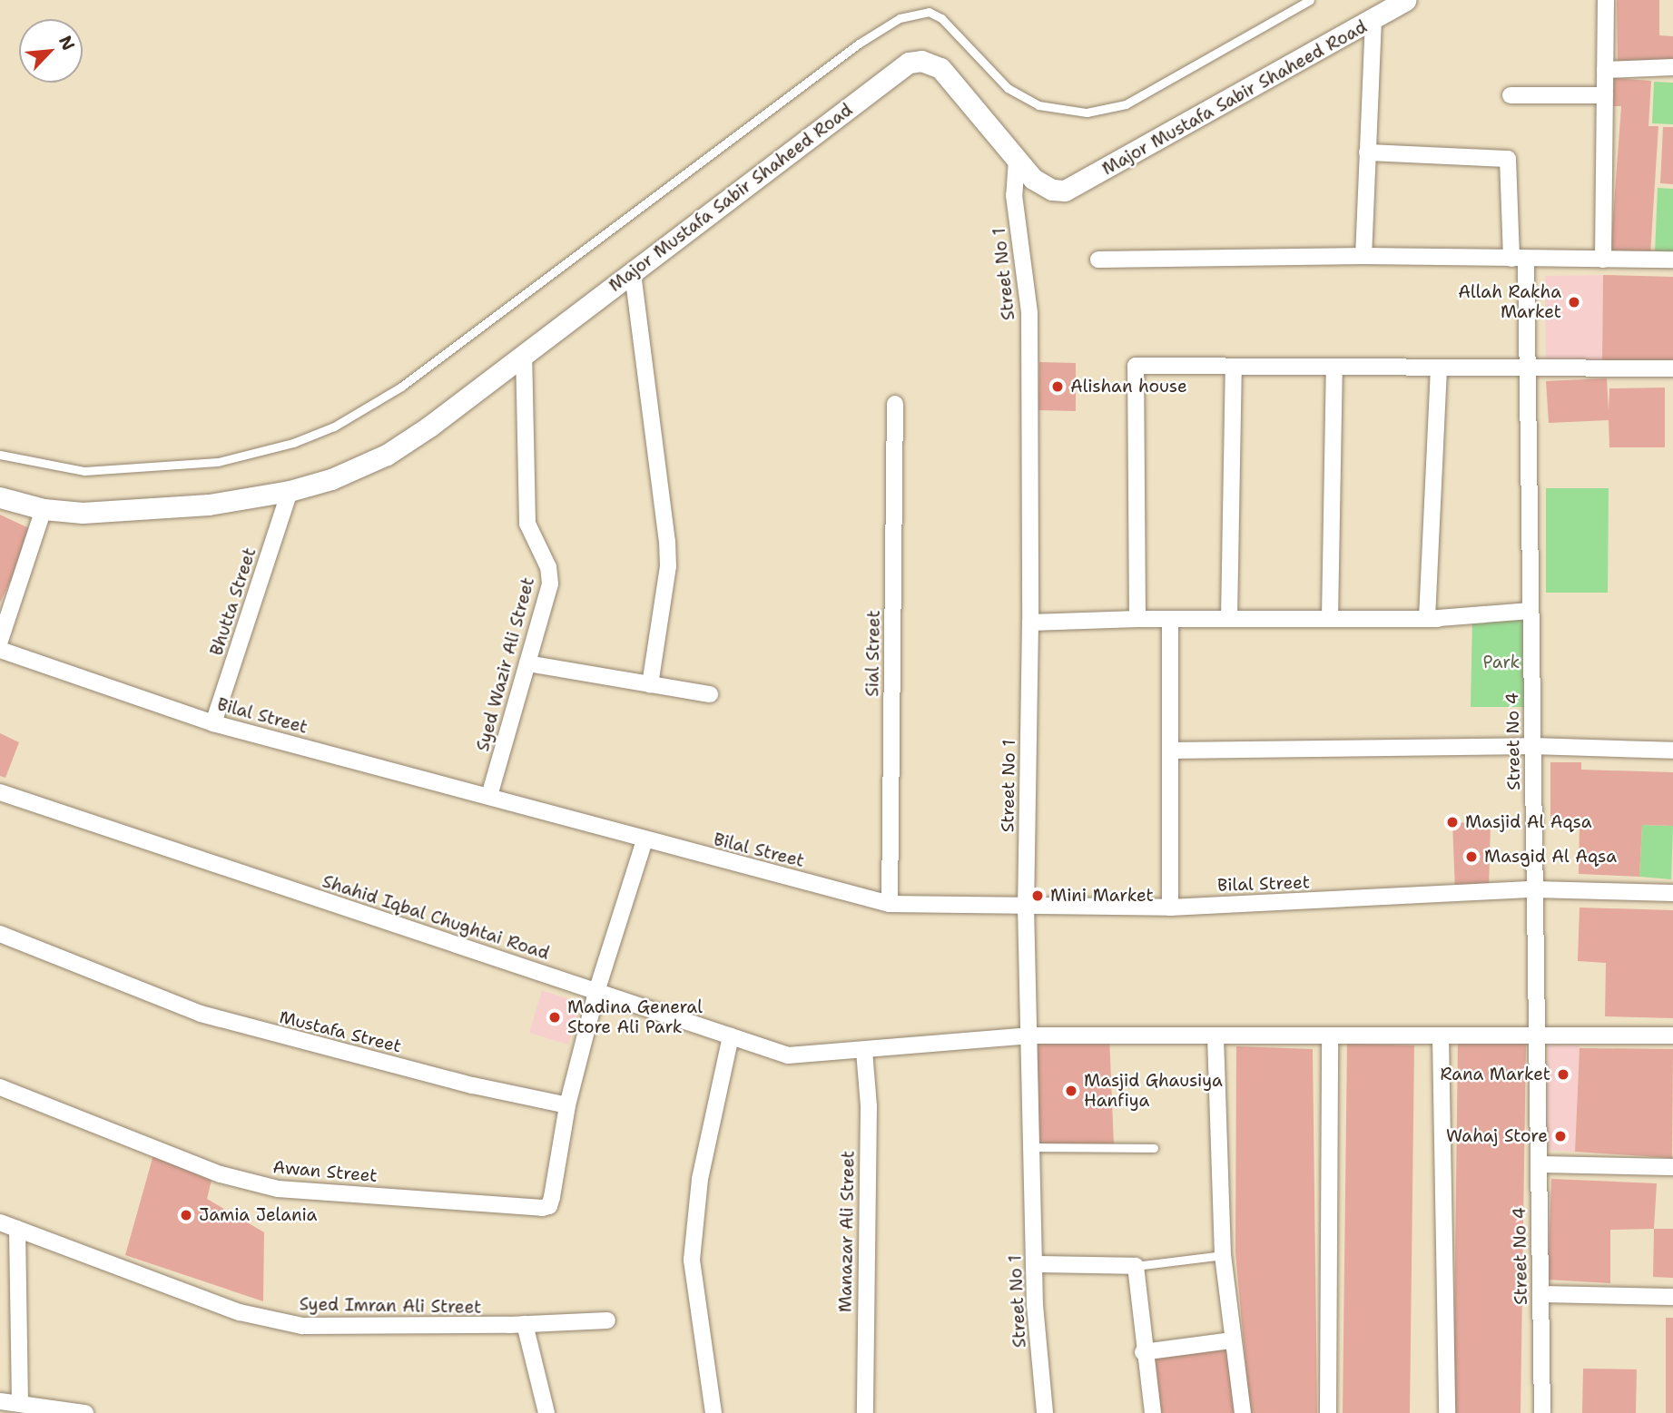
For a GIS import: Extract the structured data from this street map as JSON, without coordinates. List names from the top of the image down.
{
  "streets": {
    "street": [
      "Major Mustafa Sabir Shaheed Road",
      "Street No 1",
      "Bhutta Street",
      "Sial Street",
      "Syed Wazir Ali Street",
      "Bilal Street",
      "Street No 4",
      "Shahid Iqbal Chughtai Road",
      "Mustafa Street",
      "Awan Street",
      "Manazar Ali Street",
      "Syed Imran Ali Street"
    ]
  },
  "crossings": [
    ["Major Mustafa Sabir Shaheed Road", "Street No 1"],
    ["Major Mustafa Sabir Shaheed Road", "Bhutta Street"],
    ["Major Mustafa Sabir Shaheed Road", "Syed Wazir Ali Street"],
    ["Street No 1", "Bilal Street"],
    ["Street No 1", "Shahid Iqbal Chughtai Road"],
    ["Bhutta Street", "Bilal Street"],
    ["Sial Street", "Bilal Street"],
    ["Syed Wazir Ali Street", "Bilal Street"],
    ["Bilal Street", "Street No 4"],
    ["Street No 4", "Shahid Iqbal Chughtai Road"],
    ["Shahid Iqbal Chughtai Road", "Manazar Ali Street"],
    ["Mustafa Street", "Awan Street"]
  ],
  "parks": ["Park"],
  "places": [
    "Allah Rakha Market",
    "Alishan house",
    "Masjid Al Aqsa",
    "Masgid Al Aqsa",
    "Mini Market",
    "Madina General Store Ali Park",
    "Rana Market",
    "Masjid Ghausiya Hanfiya",
    "Wahaj Store",
    "Jamia Jelania"
  ],
  "north": "top right"
}
